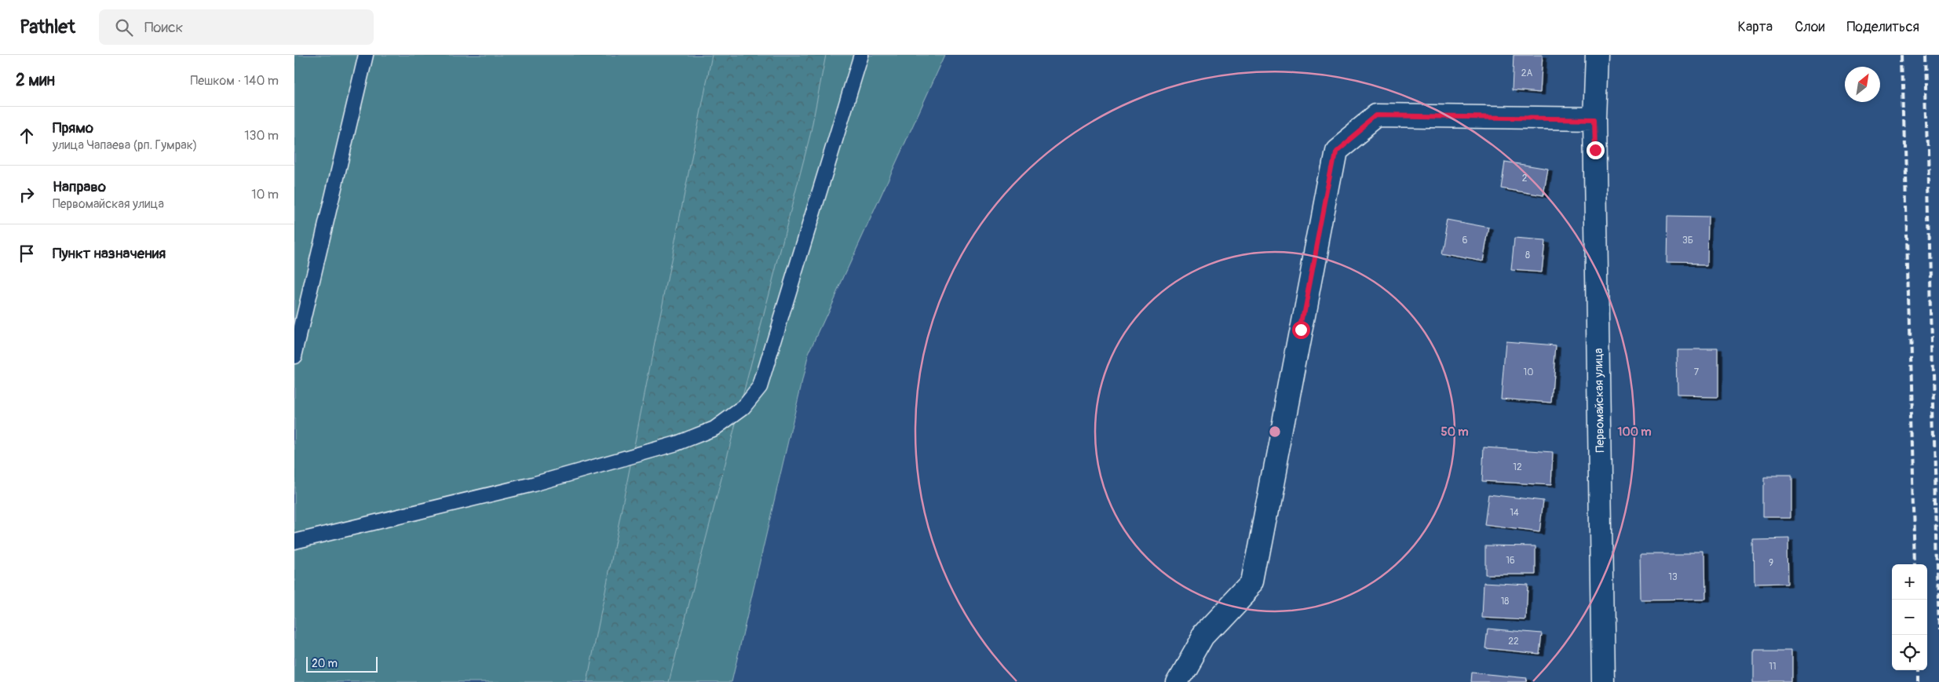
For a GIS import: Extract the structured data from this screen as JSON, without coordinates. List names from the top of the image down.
{
  "streets": {
    "street": ["Первомайская улица"]
  },
  "house_numbers": [
    "2А",
    "2",
    "6",
    "3Б",
    "8",
    "10",
    "7",
    "12",
    "14",
    "16",
    "9",
    "13",
    "18",
    "22",
    "11"
  ],
  "scale_bar": "20 m",
  "north": "top right",
  "page": {
    "header": "Pathlet",
    "search": "Поиск",
    "nav": ["Карта", "Слои", "Поделиться"],
    "heading": ["2 мин", "Пешком · 140 m"],
    "list": [
      ["Прямо", "улица Чапаева (рп. Гумрак)", "130 m"],
      ["Направо", "Первомайская улица", "10 m"],
      "Пункт назначения"
    ],
    "map_buttons": ["+", "−"],
    "scale": "20 m"
  },
  "rings": ["50 m", "100 m"]
}
